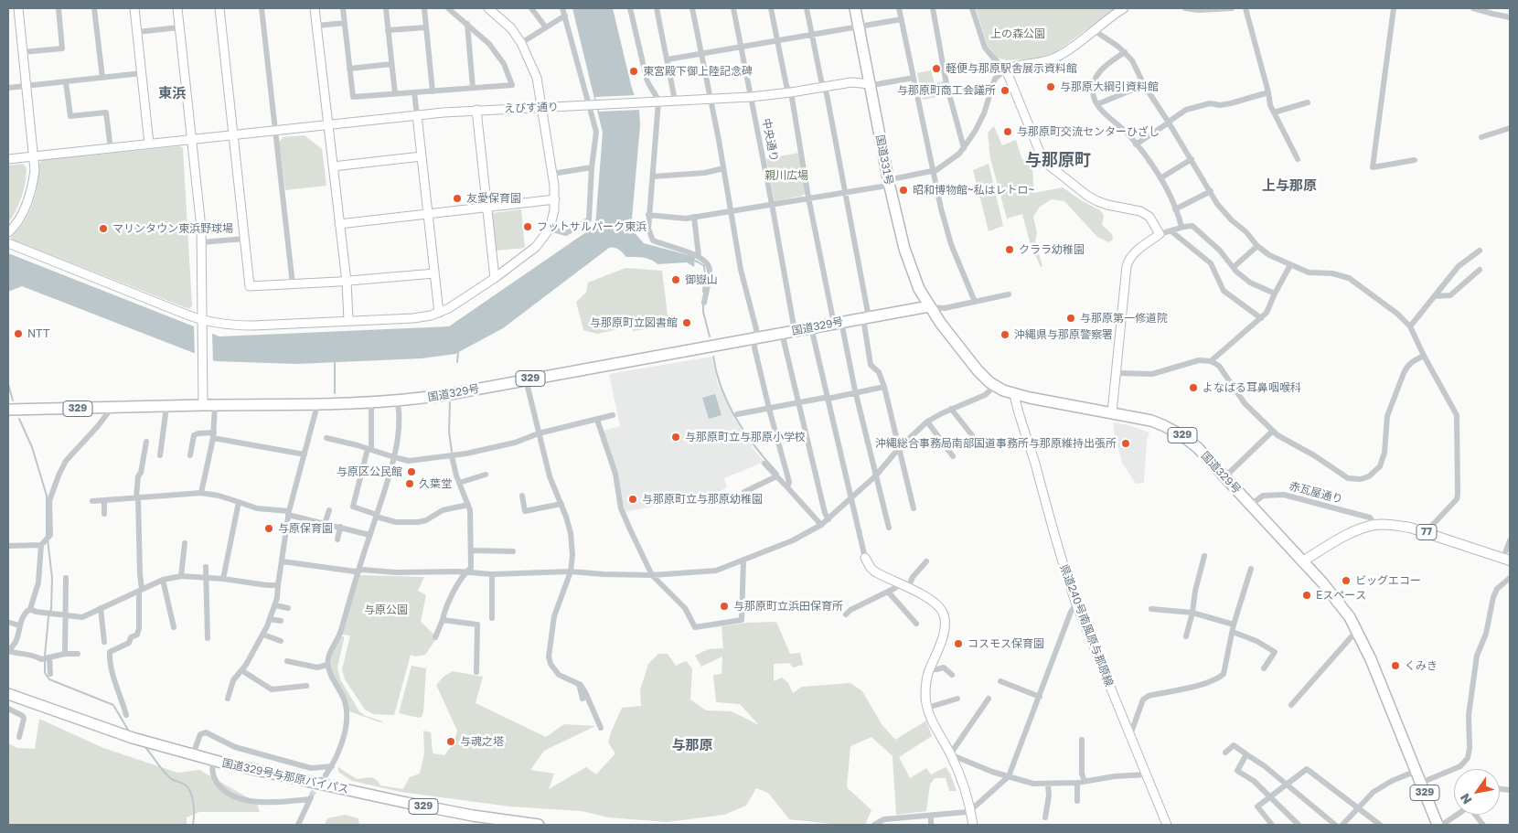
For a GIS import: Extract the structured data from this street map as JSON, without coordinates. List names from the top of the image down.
{
  "streets": {
    "highway": [
      "国道331号",
      "国道329号",
      "329",
      "国道329号与那原バイパス"
    ],
    "main road": ["77"],
    "street": [
      "えびす通り",
      "中央通り",
      "赤瓦屋通り",
      "県道240号南風原与那原線"
    ]
  },
  "crossings": [
    ["えびす通り", "中央通り"],
    ["えびす通り", "国道331号"],
    ["中央通り", "国道329号"],
    ["国道331号", "国道329号"],
    ["国道329号", "329"],
    ["国道329号", "赤瓦屋通り"],
    ["国道329号", "77"],
    ["国道329号", "県道240号南風原与那原線"],
    ["赤瓦屋通り", "77"]
  ],
  "districts": [
    "東浜",
    "与那原町",
    "上与那原",
    "与那原"
  ],
  "parks": ["上の森公園", "親川広場", "与原公園"],
  "places": [
    "軽便与那原駅舎展示資料館",
    "東宮殿下御上陸記念碑",
    "与那原大綱引資料館",
    "与那原町商工会議所",
    "与那原町交流センターひざし",
    "昭和博物館~私はレトロ~",
    "友愛保育園",
    "フットサルパーク東浜",
    "マリンタウン東浜野球場",
    "クララ幼稚園",
    "御嶽山",
    "与那原第一修道院",
    "与那原町立図書館",
    "NTT",
    "沖縄県与那原警察署",
    "よなばる耳鼻咽喉科",
    "与那原町立与那原小学校",
    "沖縄総合事務局南部国道事務所与那原維持出張所",
    "与原区公民館",
    "久葉堂",
    "与那原町立与那原幼稚園",
    "与原保育園",
    "ビッグエコー",
    "Eスペース",
    "与那原町立浜田保育所",
    "コスモス保育園",
    "くみき",
    "与魂之塔"
  ],
  "north": "bottom left"
}
